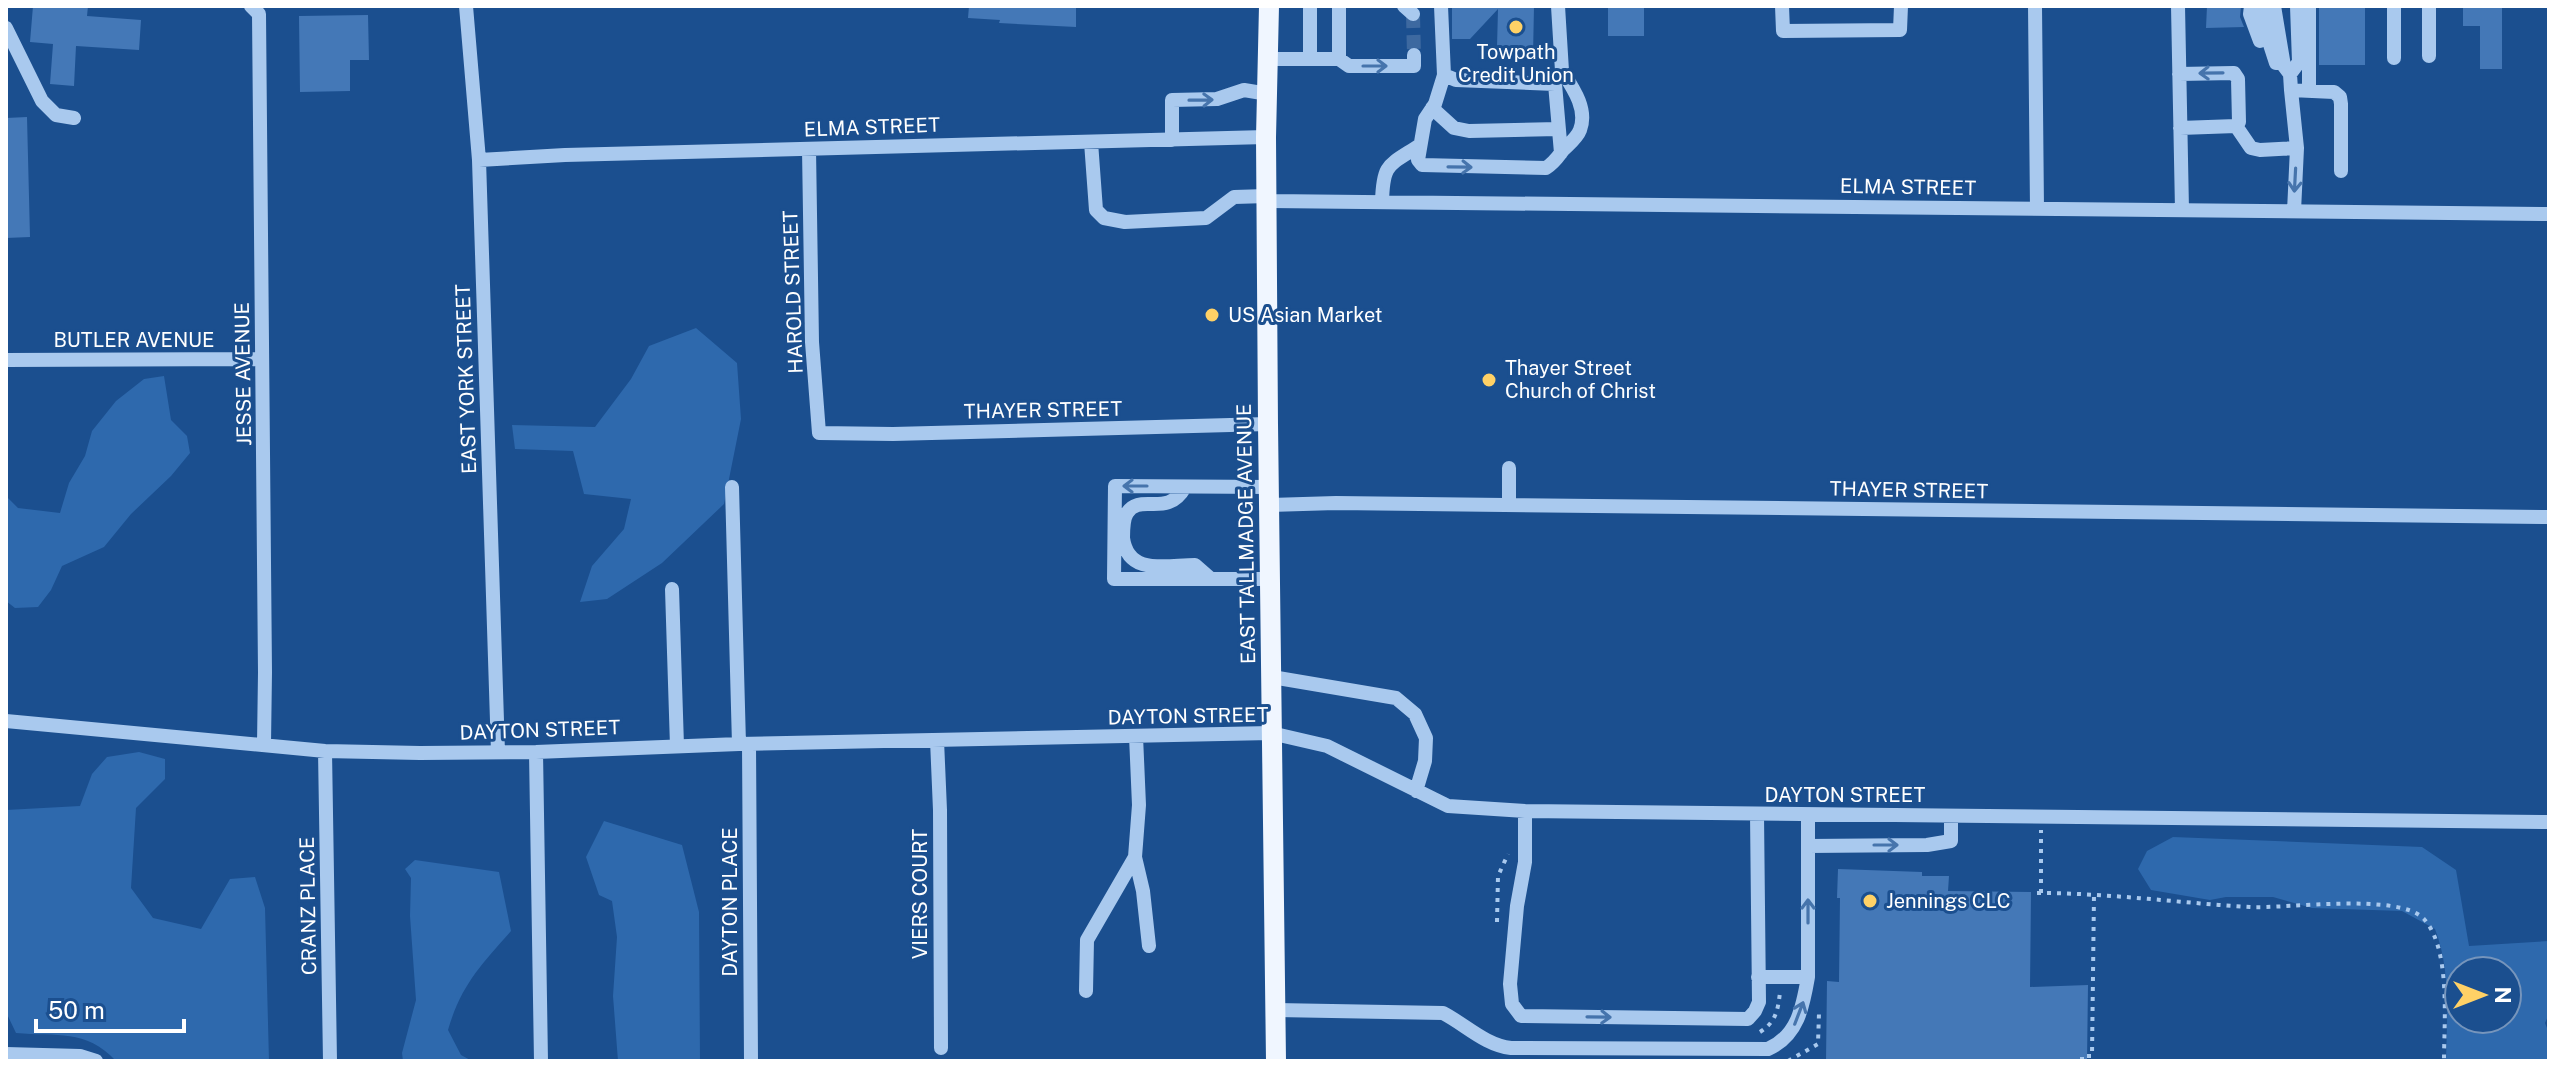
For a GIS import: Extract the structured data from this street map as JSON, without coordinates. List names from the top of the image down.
{
  "streets": {
    "main road": ["EAST TALLMADGE AVENUE"],
    "street": [
      "ELMA STREET",
      "HAROLD STREET",
      "BUTLER AVENUE",
      "JESSE AVENUE",
      "EAST YORK STREET",
      "THAYER STREET",
      "DAYTON STREET",
      "VIERS COURT",
      "DAYTON PLACE",
      "CRANZ PLACE"
    ]
  },
  "crossings": [
    ["ELMA STREET", "HAROLD STREET"],
    ["ELMA STREET", "EAST YORK STREET"],
    ["ELMA STREET", "EAST TALLMADGE AVENUE"],
    ["HAROLD STREET", "THAYER STREET"],
    ["BUTLER AVENUE", "JESSE AVENUE"],
    ["JESSE AVENUE", "DAYTON STREET"],
    ["EAST YORK STREET", "DAYTON STREET"],
    ["THAYER STREET", "EAST TALLMADGE AVENUE"],
    ["EAST TALLMADGE AVENUE", "DAYTON STREET"],
    ["DAYTON STREET", "VIERS COURT"],
    ["DAYTON STREET", "DAYTON PLACE"],
    ["DAYTON STREET", "CRANZ PLACE"]
  ],
  "places": [
    "Towpath Credit Union",
    "US Asian Market",
    "Thayer Street Church of Christ",
    "Jennings CLC"
  ],
  "scale_bar": "50 m",
  "north": "right"
}
